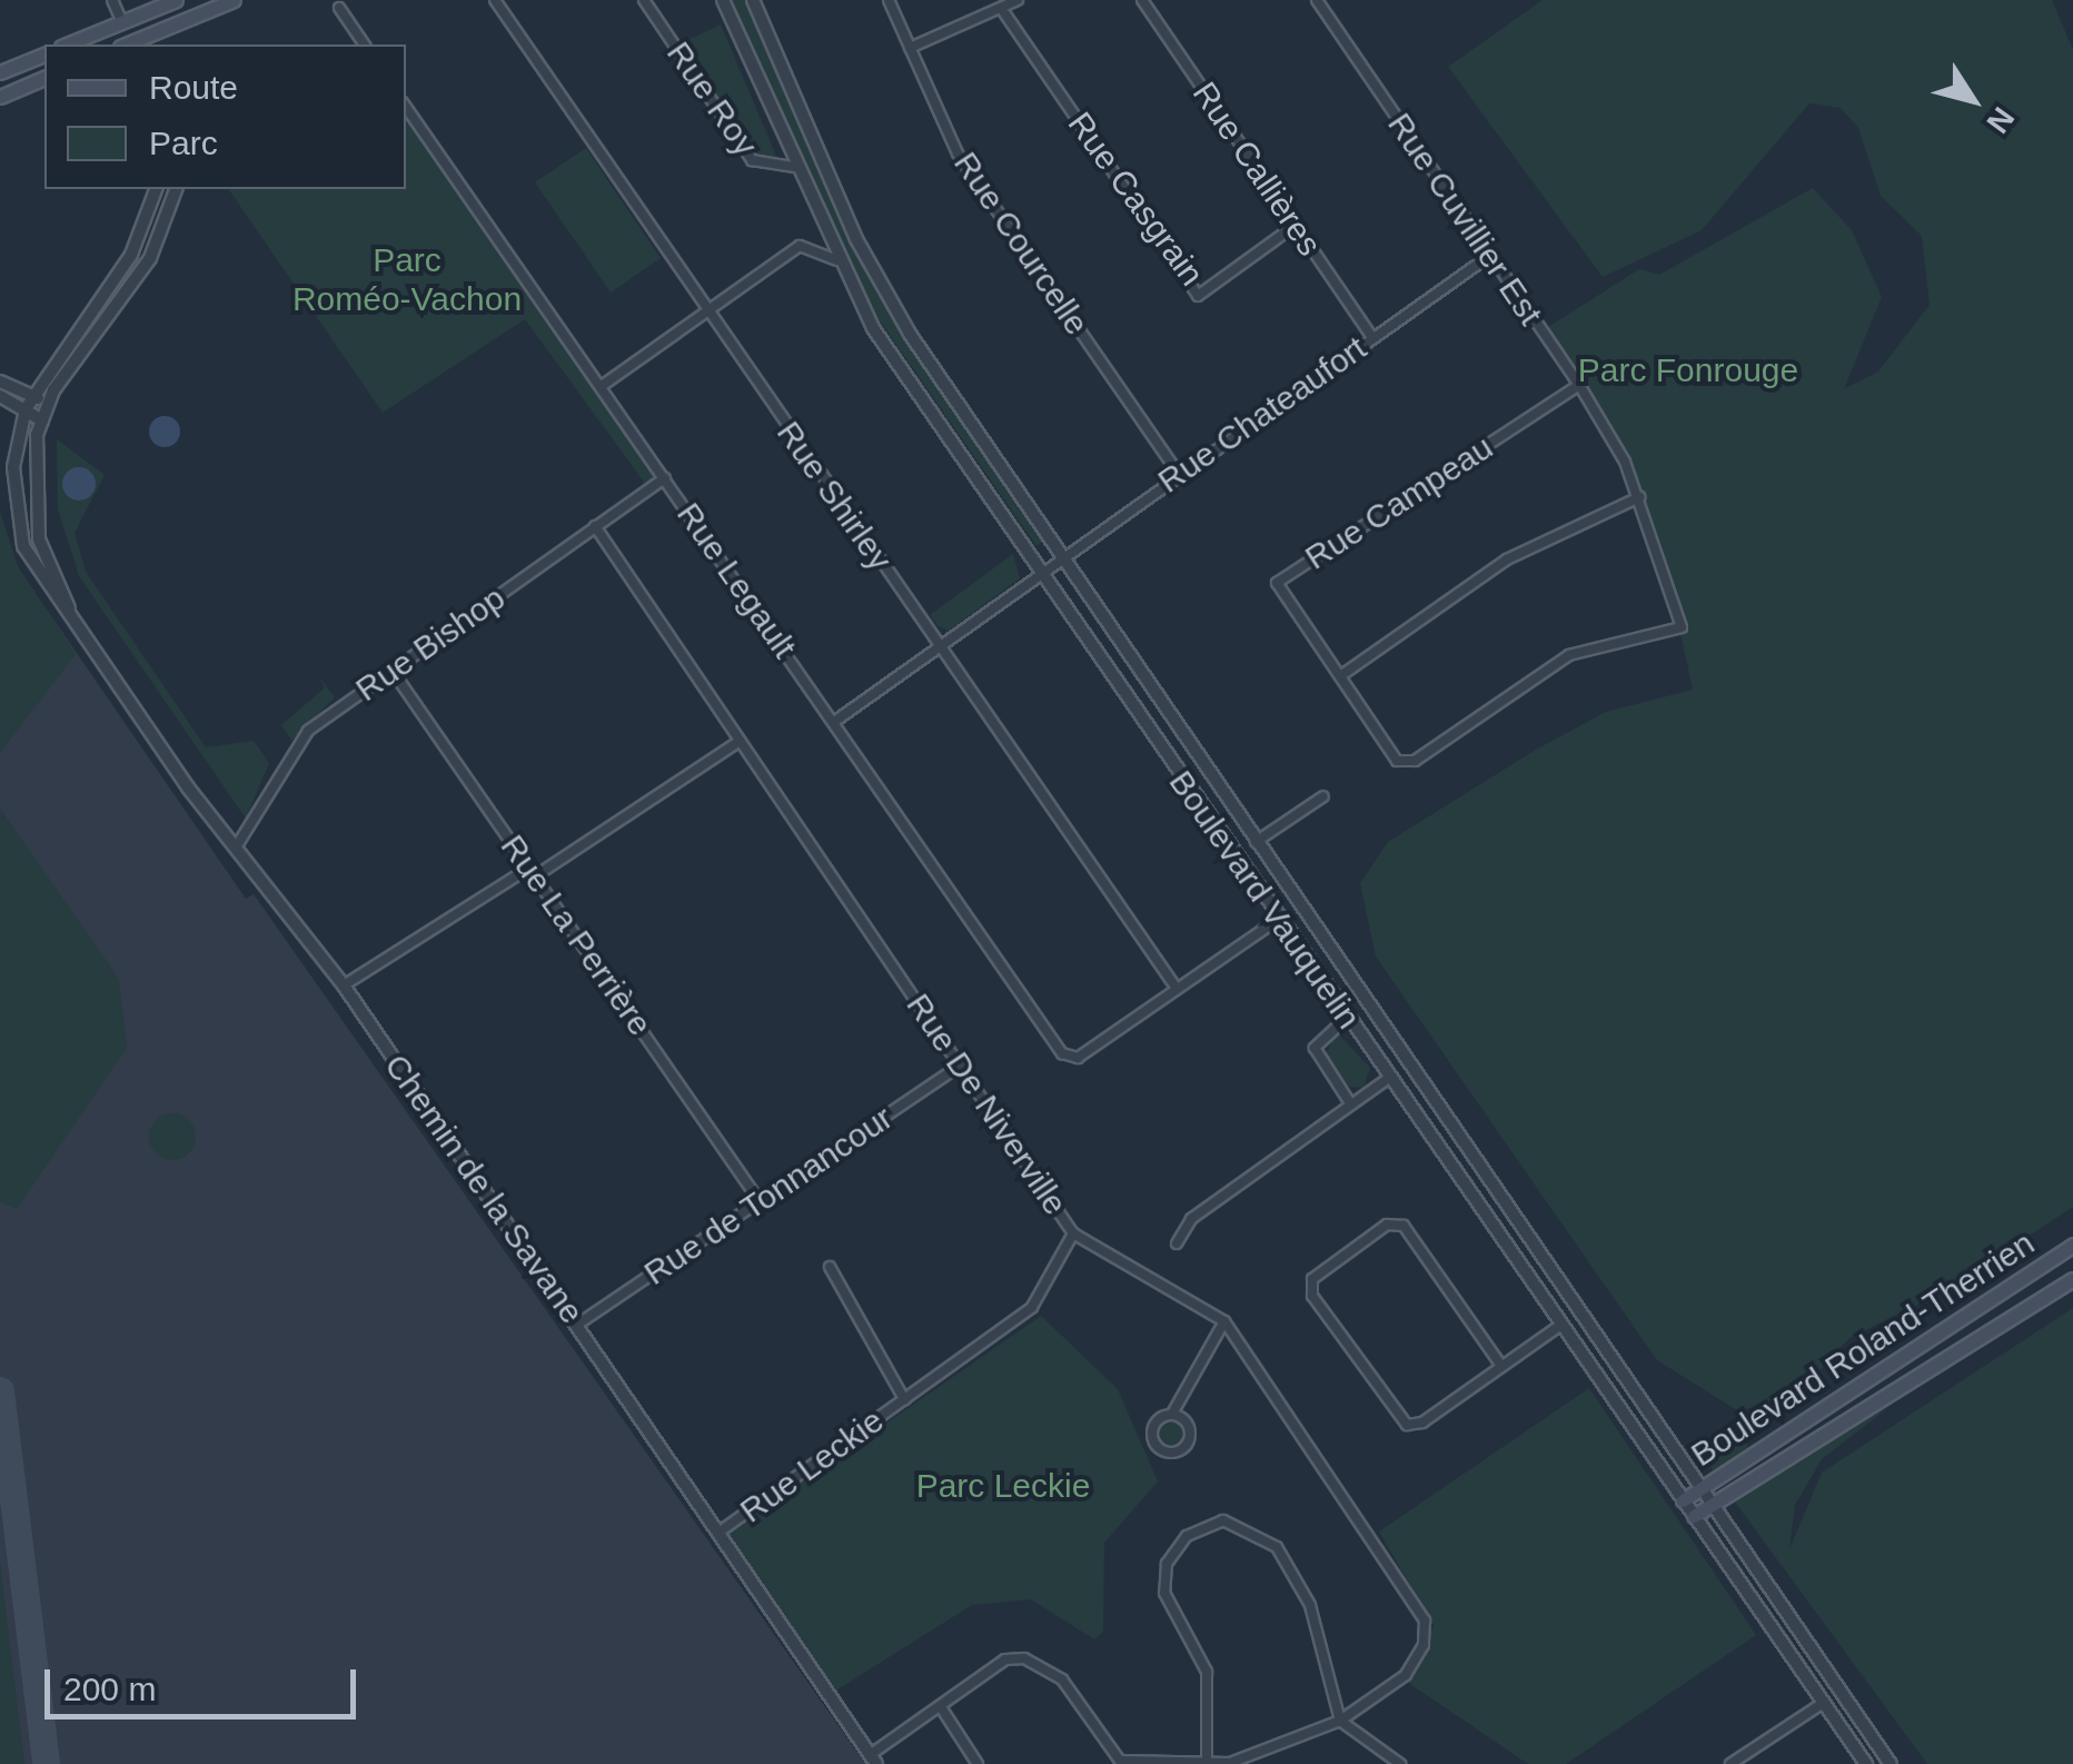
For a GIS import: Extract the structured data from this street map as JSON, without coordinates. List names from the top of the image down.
{
  "streets": {
    "main road": ["Boulevard Roland-Therrien"],
    "street": [
      "Rue Roy",
      "Rue Callières",
      "Rue Casgrain",
      "Rue Cuvillier Est",
      "Rue Courcelle",
      "Rue Chateaufort",
      "Rue Shirley",
      "Rue Campeau",
      "Rue Legault",
      "Rue Bishop",
      "Boulevard Vauquelin",
      "Rue La Perrière",
      "Rue De Niverville",
      "Chemin de la Savane",
      "Rue de Tonnancour",
      "Rue Leckie"
    ]
  },
  "crossings": [
    ["Rue Roy", "Boulevard Vauquelin"],
    ["Rue Callières", "Rue Casgrain"],
    ["Rue Callières", "Rue Chateaufort"],
    ["Rue Cuvillier Est", "Rue Chateaufort"],
    ["Rue Cuvillier Est", "Rue Campeau"],
    ["Rue Courcelle", "Rue Chateaufort"],
    ["Rue Chateaufort", "Rue Shirley"],
    ["Rue Chateaufort", "Rue Legault"],
    ["Rue Chateaufort", "Boulevard Vauquelin"],
    ["Rue Shirley", "Rue Legault"],
    ["Rue Legault", "Rue Bishop"],
    ["Rue Bishop", "Rue La Perrière"],
    ["Rue Bishop", "Rue De Niverville"],
    ["Rue Bishop", "Chemin de la Savane"],
    ["Boulevard Vauquelin", "Boulevard Roland-Therrien"],
    ["Rue La Perrière", "Rue de Tonnancour"],
    ["Rue De Niverville", "Rue de Tonnancour"],
    ["Rue De Niverville", "Rue Leckie"],
    ["Chemin de la Savane", "Rue de Tonnancour"],
    ["Chemin de la Savane", "Rue Leckie"]
  ],
  "parks": ["Parc Roméo-Vachon", "Parc Fonrouge", "Parc Leckie"],
  "legend": ["Route", "Parc"],
  "scale_bar": "200 m",
  "north": "bottom right"
}
